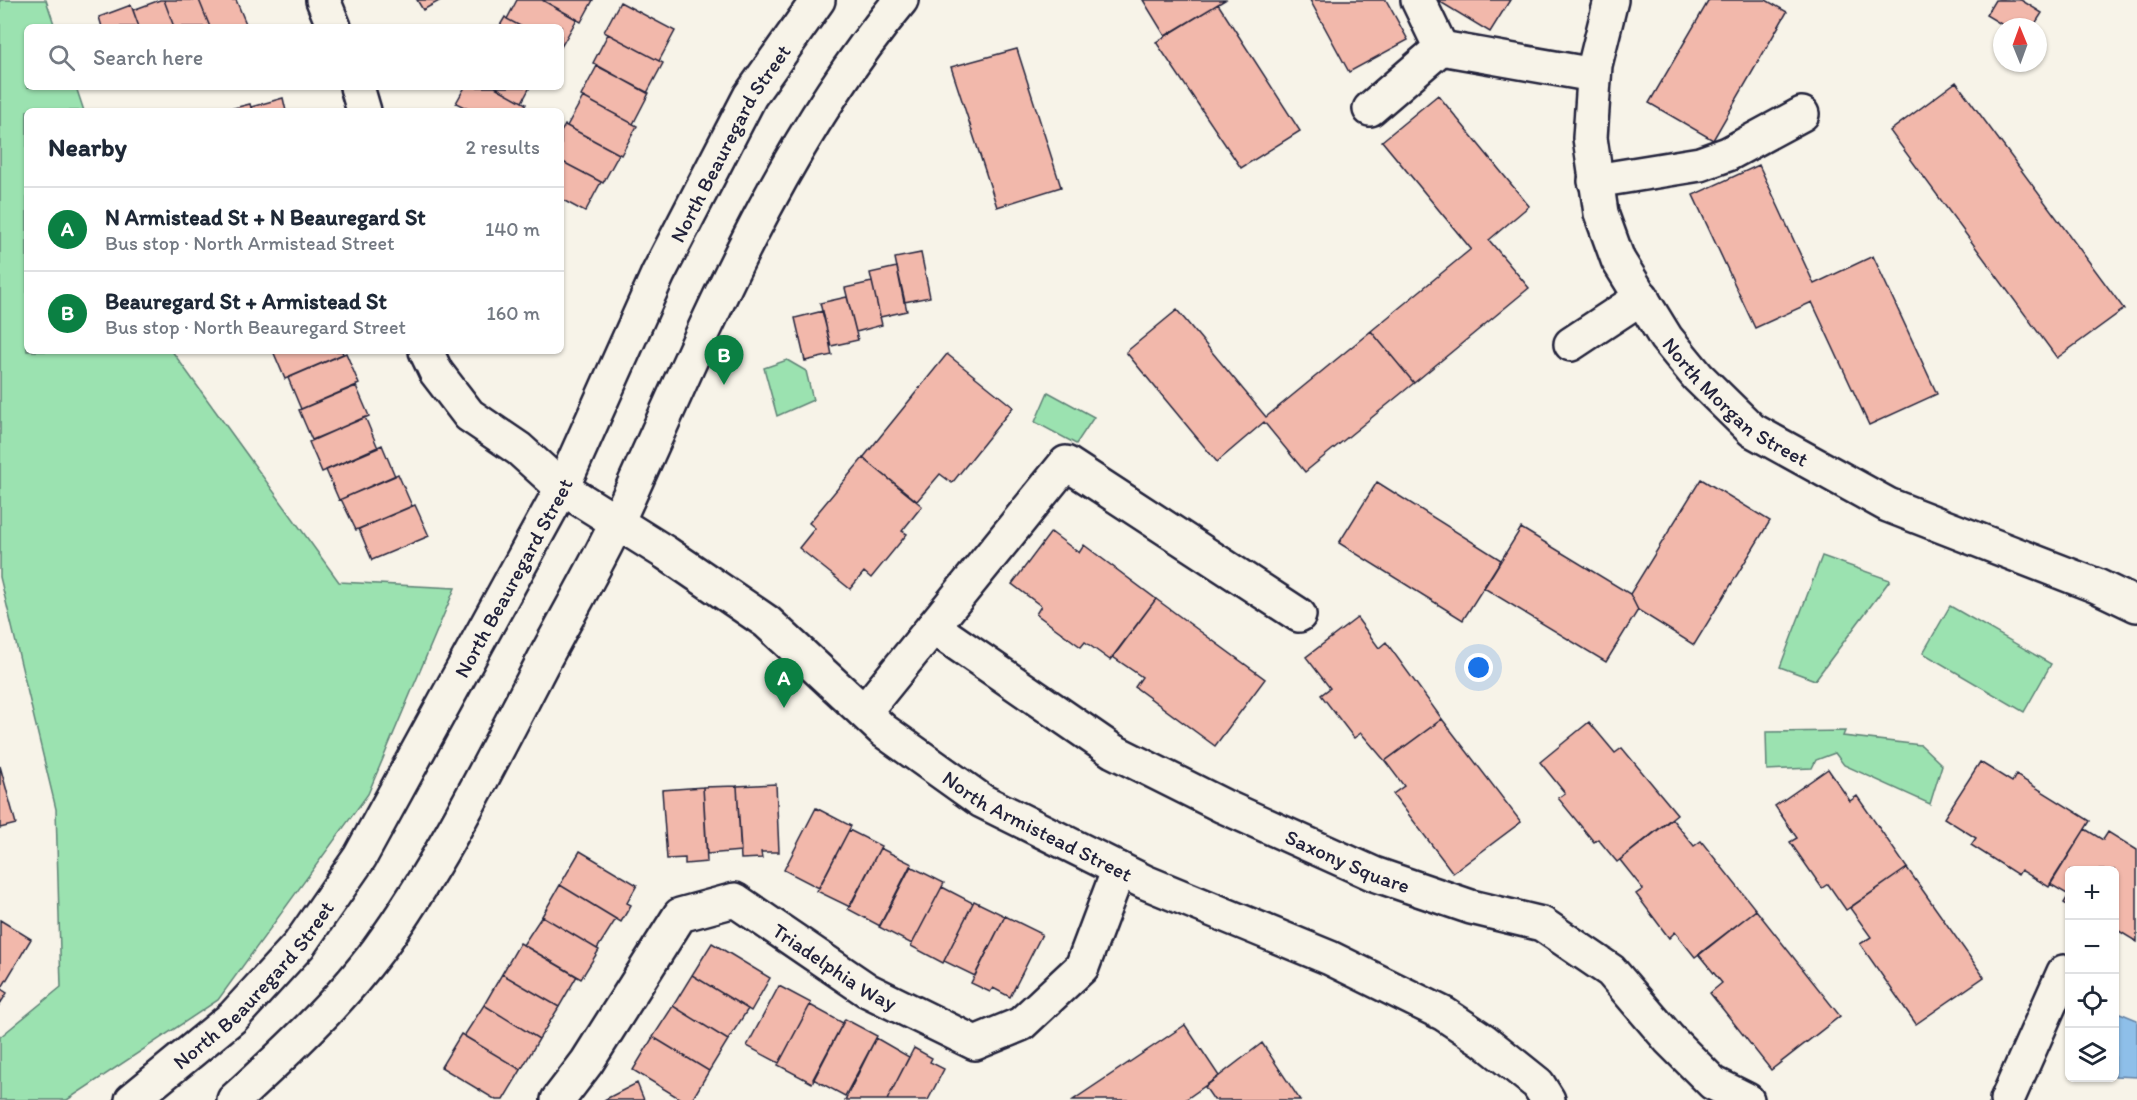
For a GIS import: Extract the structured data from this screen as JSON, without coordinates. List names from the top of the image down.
{
  "streets": {
    "street": [
      "North Beauregard Street",
      "North Morgan Street",
      "North Armistead Street",
      "Saxony Square",
      "Triadelphia Way"
    ]
  },
  "crossings": [
    ["North Beauregard Street", "North Armistead Street"],
    ["North Armistead Street", "Triadelphia Way"]
  ],
  "north": "top",
  "page": {
    "search": "Search here",
    "heading": ["Nearby", "2 results"],
    "list": [
      {
        "mark": "A",
        "name": "N Armistead St + N Beauregard St",
        "note": "Bus stop · North Armistead Street",
        "value": "140 m"
      },
      {
        "mark": "B",
        "name": "Beauregard St + Armistead St",
        "note": "Bus stop · North Beauregard Street",
        "value": "160 m"
      }
    ],
    "pins": ["B", "A"],
    "map_buttons": ["+", "−"]
  }
}
